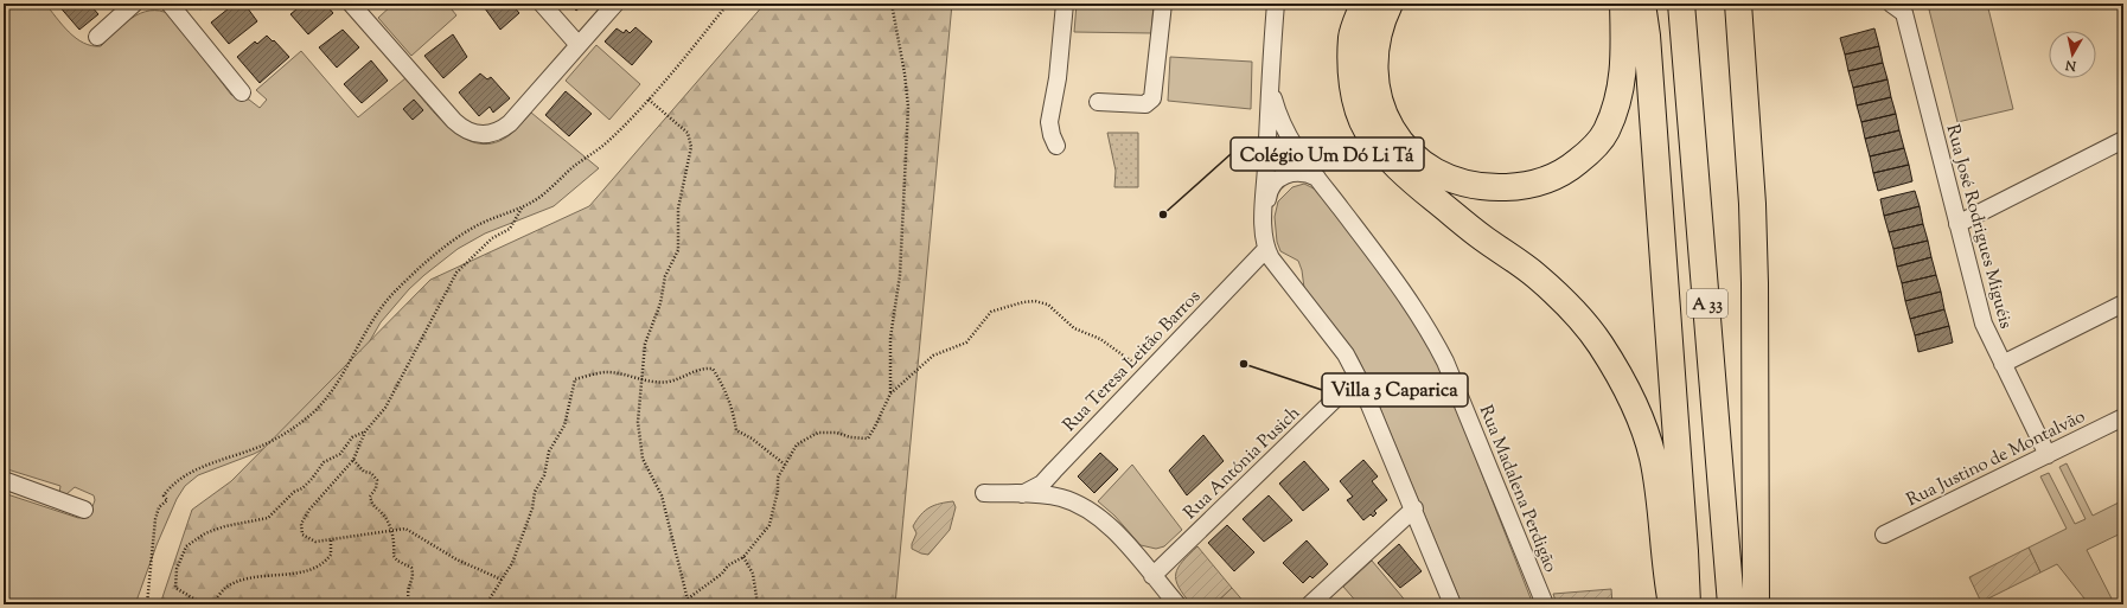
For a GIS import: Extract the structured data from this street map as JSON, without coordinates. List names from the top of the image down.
{
  "streets": {
    "highway": ["A 33"],
    "street": [
      "Rua José Rodrigues Miguéis",
      "Rua Teresa Leitão Barros",
      "Rua Justino de Montalvão",
      "Rua Antónia Pusich",
      "Rua Madalena Perdigão"
    ]
  },
  "crossings": [
    ["Rua José Rodrigues Miguéis", "Rua Justino de Montalvão"],
    ["Rua Teresa Leitão Barros", "Rua Madalena Perdigão"],
    ["Rua Antónia Pusich", "Rua Madalena Perdigão"]
  ],
  "places": ["Colégio Um Dó Li Tá", "Villa 3 Caparica"],
  "north": "bottom"
}
